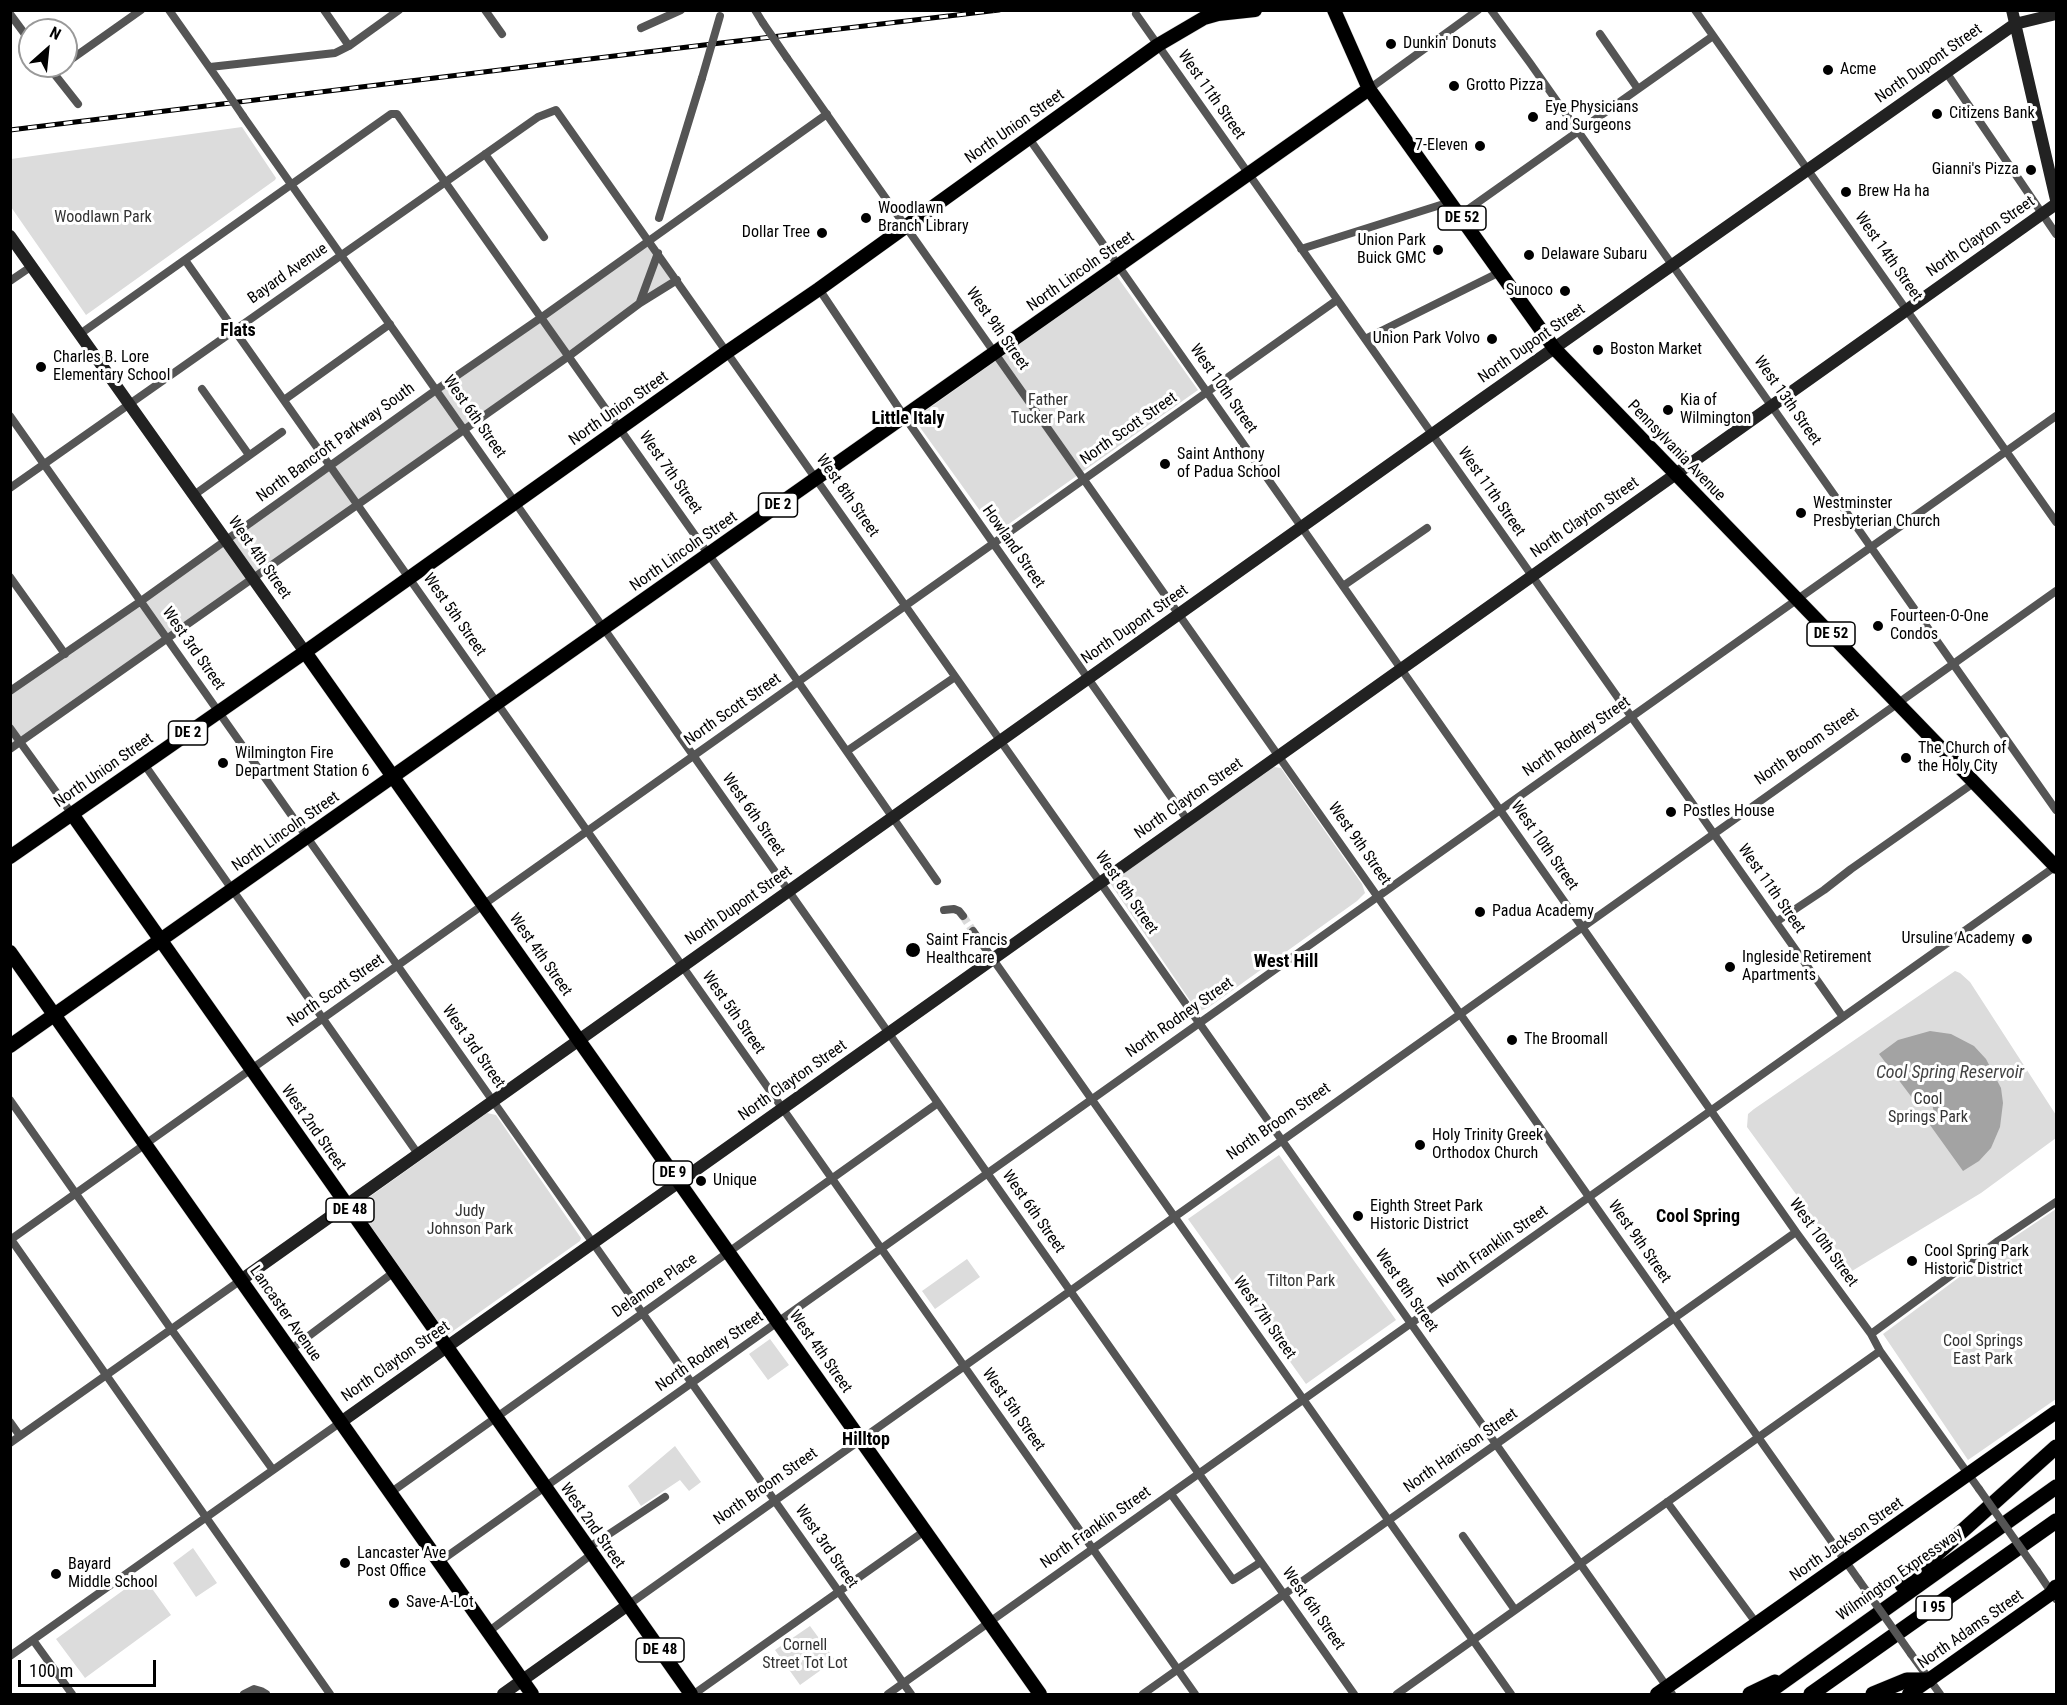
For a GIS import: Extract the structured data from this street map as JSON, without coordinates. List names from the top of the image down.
{
  "streets": {
    "highway": ["Wilmington Expressway", "I 95"],
    "main road": [
      "North Union Street",
      "DE 52",
      "North Lincoln Street",
      "Pennsylvania Avenue",
      "DE 2",
      "West 4th Street",
      "West 2nd Street",
      "DE 9",
      "DE 48",
      "Lancaster Avenue",
      "North Jackson Street",
      "North Adams Street"
    ],
    "street": [
      "North Dupont Street",
      "West 11th Street",
      "North Clayton Street",
      "West 14th Street",
      "Bayard Avenue",
      "West 9th Street",
      "West 10th Street",
      "West 13th Street",
      "West 6th Street",
      "North Scott Street",
      "North Bancroft Parkway South",
      "West 7th Street",
      "West 8th Street",
      "Howland Street",
      "West 5th Street",
      "West 3rd Street",
      "North Rodney Street",
      "North Broom Street",
      "North Franklin Street",
      "Delamore Place",
      "North Harrison Street"
    ]
  },
  "crossings": [
    ["North Dupont Street", "West 11th Street"],
    ["North Dupont Street", "West 14th Street"],
    ["North Dupont Street", "West 9th Street"],
    ["North Dupont Street", "West 10th Street"],
    ["North Dupont Street", "West 13th Street"],
    ["North Dupont Street", "West 6th Street"],
    ["North Dupont Street", "Pennsylvania Avenue"],
    ["North Dupont Street", "West 7th Street"],
    ["North Dupont Street", "West 8th Street"],
    ["North Dupont Street", "Howland Street"],
    ["North Dupont Street", "West 4th Street"],
    ["North Dupont Street", "West 5th Street"],
    ["North Dupont Street", "West 3rd Street"],
    ["North Dupont Street", "West 2nd Street"],
    ["North Dupont Street", "Lancaster Avenue"],
    ["West 11th Street", "North Union Street"],
    ["West 11th Street", "North Clayton Street"],
    ["West 11th Street", "North Lincoln Street"],
    ["West 11th Street", "North Scott Street"],
    ["West 11th Street", "North Rodney Street"],
    ["West 11th Street", "North Broom Street"],
    ["West 11th Street", "North Franklin Street"],
    ["North Union Street", "West 9th Street"],
    ["North Union Street", "West 10th Street"],
    ["North Union Street", "West 6th Street"],
    ["North Union Street", "West 7th Street"],
    ["North Union Street", "West 8th Street"],
    ["North Union Street", "Howland Street"],
    ["North Union Street", "West 4th Street"],
    ["North Union Street", "West 5th Street"],
    ["North Union Street", "West 3rd Street"],
    ["North Union Street", "West 2nd Street"],
    ["North Clayton Street", "West 14th Street"],
    ["North Clayton Street", "West 9th Street"],
    ["North Clayton Street", "West 10th Street"],
    ["North Clayton Street", "West 13th Street"],
    ["North Clayton Street", "West 6th Street"],
    ["North Clayton Street", "Pennsylvania Avenue"],
    ["North Clayton Street", "West 7th Street"],
    ["North Clayton Street", "West 8th Street"],
    ["North Clayton Street", "Howland Street"],
    ["North Clayton Street", "West 4th Street"],
    ["North Clayton Street", "West 5th Street"],
    ["North Clayton Street", "West 3rd Street"],
    ["North Clayton Street", "West 2nd Street"],
    ["North Clayton Street", "Lancaster Avenue"],
    ["West 14th Street", "North Rodney Street"],
    ["North Lincoln Street", "West 9th Street"],
    ["North Lincoln Street", "West 10th Street"],
    ["North Lincoln Street", "West 6th Street"],
    ["North Lincoln Street", "Pennsylvania Avenue"],
    ["North Lincoln Street", "West 7th Street"],
    ["North Lincoln Street", "West 8th Street"],
    ["North Lincoln Street", "DE 2"],
    ["North Lincoln Street", "Howland Street"],
    ["North Lincoln Street", "West 4th Street"],
    ["North Lincoln Street", "West 5th Street"],
    ["North Lincoln Street", "West 3rd Street"],
    ["North Lincoln Street", "West 2nd Street"],
    ["North Lincoln Street", "Lancaster Avenue"],
    ["Bayard Avenue", "West 6th Street"],
    ["Bayard Avenue", "West 7th Street"],
    ["Bayard Avenue", "West 8th Street"],
    ["Bayard Avenue", "West 4th Street"],
    ["Bayard Avenue", "West 5th Street"],
    ["Bayard Avenue", "West 3rd Street"],
    ["West 9th Street", "North Scott Street"],
    ["West 9th Street", "North Bancroft Parkway South"],
    ["West 9th Street", "North Rodney Street"],
    ["West 9th Street", "North Broom Street"],
    ["West 9th Street", "North Franklin Street"],
    ["West 9th Street", "North Harrison Street"],
    ["West 9th Street", "North Jackson Street"],
    ["West 9th Street", "North Adams Street"],
    ["West 10th Street", "North Scott Street"],
    ["West 10th Street", "North Rodney Street"],
    ["West 10th Street", "North Broom Street"],
    ["West 10th Street", "North Franklin Street"],
    ["West 10th Street", "North Harrison Street"],
    ["West 10th Street", "North Jackson Street"],
    ["West 10th Street", "North Adams Street"],
    ["West 13th Street", "North Rodney Street"],
    ["West 13th Street", "North Broom Street"],
    ["West 6th Street", "North Scott Street"],
    ["West 6th Street", "North Bancroft Parkway South"],
    ["West 6th Street", "West 7th Street"],
    ["West 6th Street", "North Rodney Street"],
    ["West 6th Street", "North Broom Street"],
    ["West 6th Street", "North Franklin Street"],
    ["West 6th Street", "Delamore Place"],
    ["West 6th Street", "North Harrison Street"],
    ["North Scott Street", "West 7th Street"],
    ["North Scott Street", "West 8th Street"],
    ["North Scott Street", "Howland Street"],
    ["North Scott Street", "West 4th Street"],
    ["North Scott Street", "West 5th Street"],
    ["North Scott Street", "West 3rd Street"],
    ["North Scott Street", "West 2nd Street"],
    ["North Scott Street", "Lancaster Avenue"],
    ["North Bancroft Parkway South", "West 7th Street"],
    ["North Bancroft Parkway South", "West 8th Street"],
    ["North Bancroft Parkway South", "West 4th Street"],
    ["North Bancroft Parkway South", "West 5th Street"],
    ["North Bancroft Parkway South", "West 3rd Street"],
    ["Pennsylvania Avenue", "North Rodney Street"],
    ["Pennsylvania Avenue", "North Broom Street"],
    ["Pennsylvania Avenue", "North Franklin Street"],
    ["West 7th Street", "North Rodney Street"],
    ["West 7th Street", "North Broom Street"],
    ["West 7th Street", "North Franklin Street"],
    ["West 7th Street", "North Harrison Street"],
    ["West 8th Street", "North Rodney Street"],
    ["West 8th Street", "North Broom Street"],
    ["West 8th Street", "North Franklin Street"],
    ["West 8th Street", "North Harrison Street"],
    ["West 8th Street", "North Jackson Street"],
    ["DE 2", "Lancaster Avenue"],
    ["West 4th Street", "North Rodney Street"],
    ["West 4th Street", "North Broom Street"],
    ["West 4th Street", "North Franklin Street"],
    ["West 4th Street", "Delamore Place"],
    ["West 5th Street", "North Rodney Street"],
    ["West 5th Street", "North Broom Street"],
    ["West 5th Street", "North Franklin Street"],
    ["West 5th Street", "Delamore Place"],
    ["West 5th Street", "North Harrison Street"],
    ["West 3rd Street", "North Rodney Street"],
    ["West 3rd Street", "North Broom Street"],
    ["West 3rd Street", "North Franklin Street"],
    ["West 3rd Street", "Delamore Place"],
    ["North Rodney Street", "West 2nd Street"],
    ["North Rodney Street", "Lancaster Avenue"],
    ["North Broom Street", "West 2nd Street"],
    ["North Broom Street", "Lancaster Avenue"],
    ["West 2nd Street", "Delamore Place"],
    ["Delamore Place", "Lancaster Avenue"]
  ],
  "districts": [
    "Flats",
    "Little Italy",
    "West Hill",
    "Cool Spring",
    "Hilltop"
  ],
  "water": ["Cool Spring Reservoir"],
  "parks": [
    "Woodlawn Park",
    "Father Tucker Park",
    "Cool Springs Park",
    "Judy Johnson Park",
    "Tilton Park",
    "Cool Springs East Park",
    "Cornell Street Tot Lot"
  ],
  "places": [
    "Dunkin' Donuts",
    "Acme",
    "Grotto Pizza",
    "Citizens Bank",
    "Eye Physicians and Surgeons",
    "7-Eleven",
    "Gianni's Pizza",
    "Brew Ha ha",
    "Woodlawn Branch Library",
    "Dollar Tree",
    "Union Park Buick GMC",
    "Delaware Subaru",
    "Sunoco",
    "Union Park Volvo",
    "Boston Market",
    "Charles B. Lore Elementary School",
    "Kia of Wilmington",
    "Saint Anthony of Padua School",
    "Westminster Presbyterian Church",
    "Fourteen-O-One Condos",
    "The Church of the Holy City",
    "Wilmington Fire Department Station 6",
    "Postles House",
    "Padua Academy",
    "Ursuline Academy",
    "Saint Francis Healthcare",
    "Ingleside Retirement Apartments",
    "The Broomall",
    "Holy Trinity Greek Orthodox Church",
    "Unique",
    "Eighth Street Park Historic District",
    "Cool Spring Park Historic District",
    "Lancaster Ave Post Office",
    "Bayard Middle School",
    "Save-A-Lot"
  ],
  "scale_bar": "100 m",
  "north": "top right"
}
